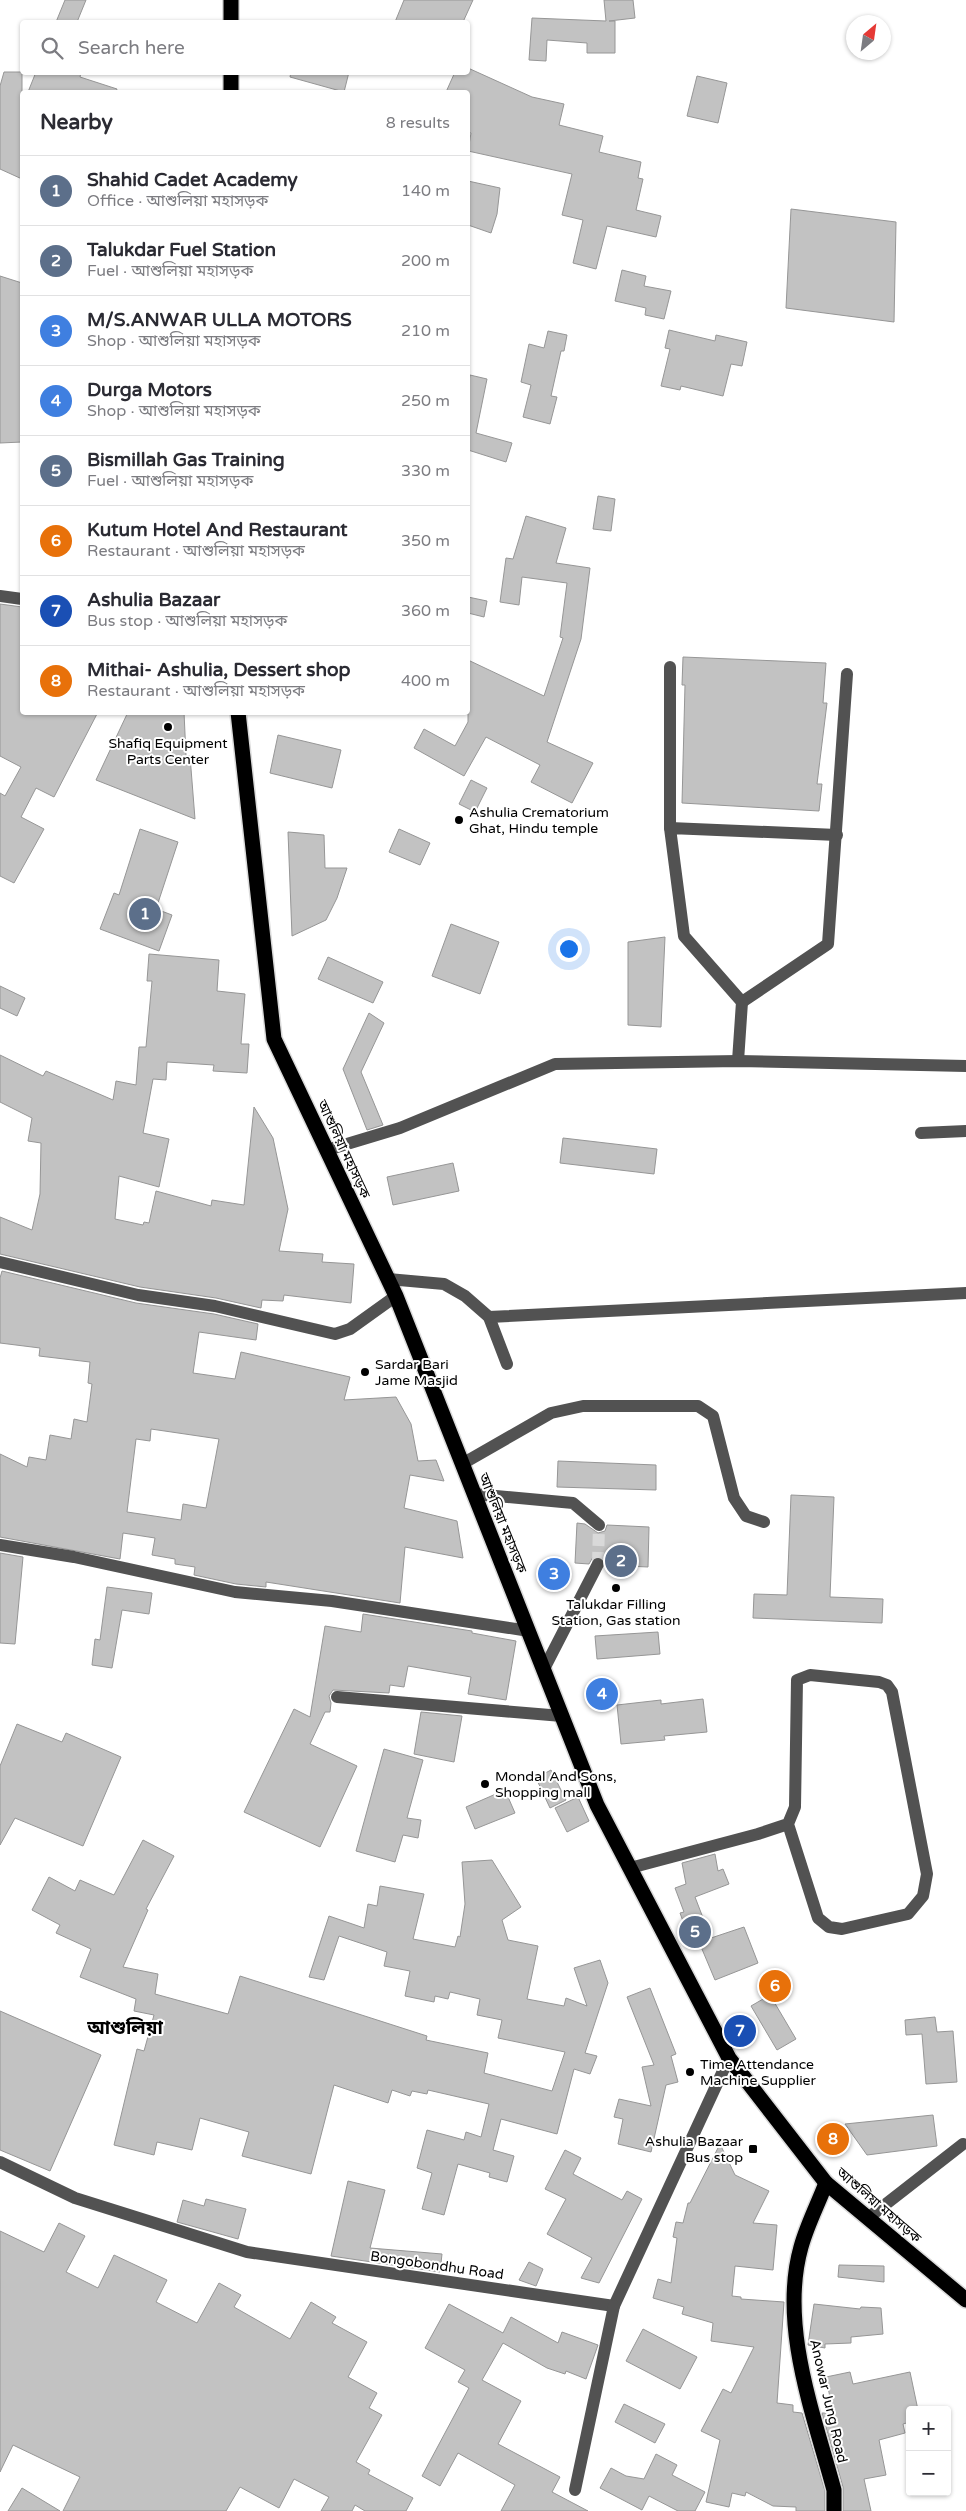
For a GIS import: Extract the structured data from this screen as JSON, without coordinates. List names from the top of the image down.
{
  "streets": {
    "highway": ["আশুলিয়া মহাসড়ক", "Anowar Jung Road"],
    "street": ["Bongobondhu Road"]
  },
  "crossings": [
    ["আশুলিয়া মহাসড়ক", "Anowar Jung Road"]
  ],
  "districts": ["আশুলিয়া"],
  "places": {
    "other": [
      "Shafiq Equipment Parts Center",
      "Ashulia Crematorium Ghat, Hindu temple",
      "Sardar Bari Jame Masjid",
      "Talukdar Filling Station, Gas station",
      "Mondal And Sons, Shopping mall",
      "Time Attendance Machine Supplier"
    ],
    "transit": ["Ashulia Bazaar Bus stop"]
  },
  "north": "top right",
  "page": {
    "search": "Search here",
    "heading": ["Nearby", "8 results"],
    "list": [
      {
        "mark": "1",
        "name": "Shahid Cadet Academy",
        "note": "Office · আশুলিয়া মহাসড়ক",
        "value": "140 m"
      },
      {
        "mark": "2",
        "name": "Talukdar Fuel Station",
        "note": "Fuel · আশুলিয়া মহাসড়ক",
        "value": "200 m"
      },
      {
        "mark": "3",
        "name": "M/S.ANWAR ULLA MOTORS",
        "note": "Shop · আশুলিয়া মহাসড়ক",
        "value": "210 m"
      },
      {
        "mark": "4",
        "name": "Durga Motors",
        "note": "Shop · আশুলিয়া মহাসড়ক",
        "value": "250 m"
      },
      {
        "mark": "5",
        "name": "Bismillah Gas Training",
        "note": "Fuel · আশুলিয়া মহাসড়ক",
        "value": "330 m"
      },
      {
        "mark": "6",
        "name": "Kutum Hotel And Restaurant",
        "note": "Restaurant · আশুলিয়া মহাসড়ক",
        "value": "350 m"
      },
      {
        "mark": "7",
        "name": "Ashulia Bazaar",
        "note": "Bus stop · আশুলিয়া মহাসড়ক",
        "value": "360 m"
      },
      {
        "mark": "8",
        "name": "Mithai- Ashulia, Dessert shop",
        "note": "Restaurant · আশুলিয়া মহাসড়ক",
        "value": "400 m"
      }
    ],
    "pins": [
      "1",
      "2",
      "3",
      "4",
      "5",
      "6",
      "7",
      "8"
    ],
    "map_buttons": ["+", "−"]
  }
}
